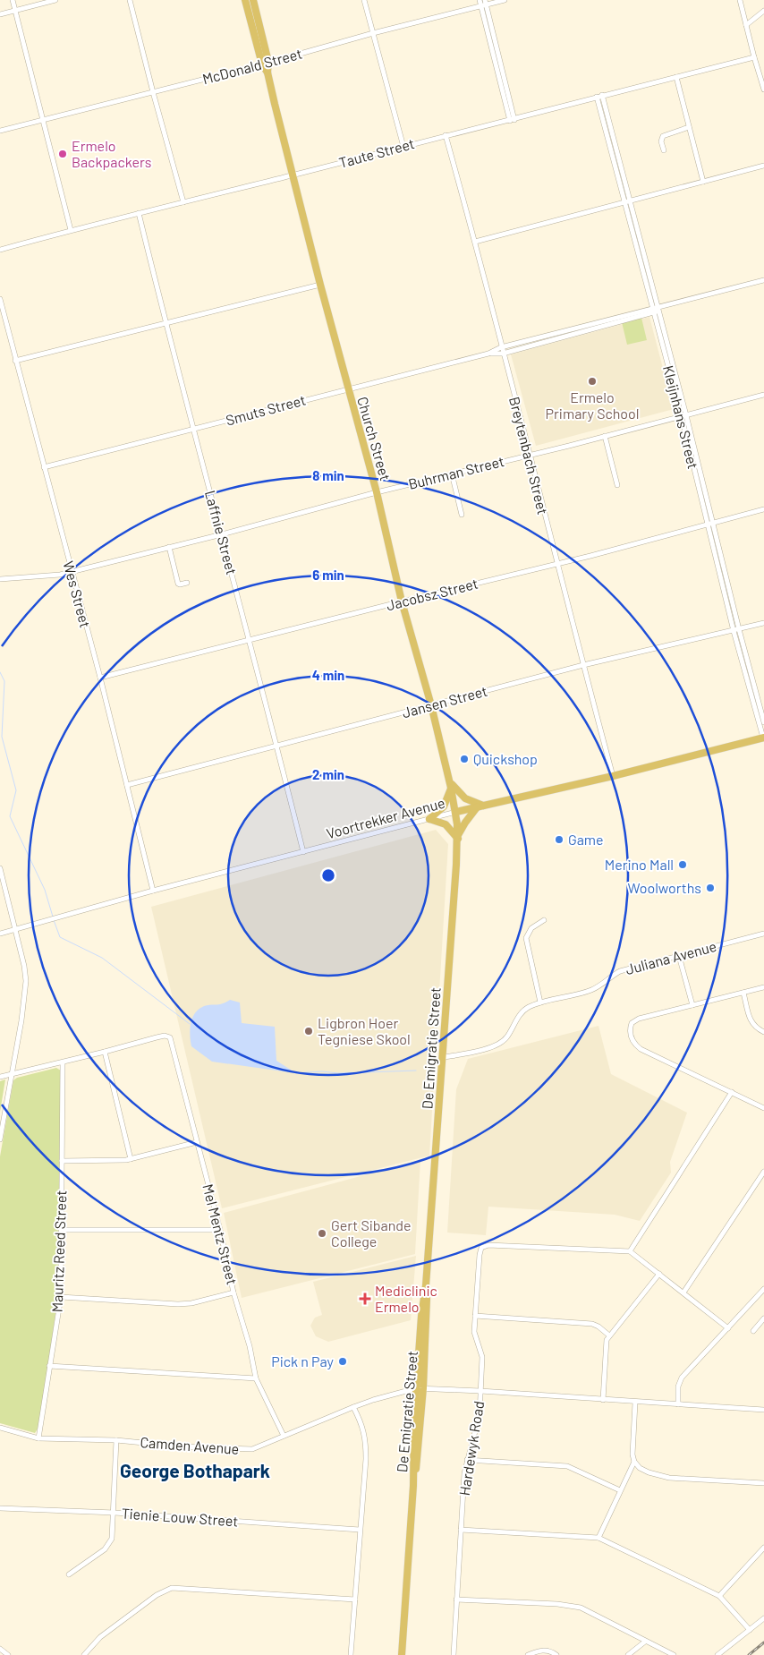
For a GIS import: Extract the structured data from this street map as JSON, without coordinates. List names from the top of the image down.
{
  "streets": {
    "highway": ["Church Street", "Voortrekker Avenue", "De Emigratie Street"],
    "street": [
      "McDonald Street",
      "Taute Street",
      "Smuts Street",
      "Kleijnhans Street",
      "Breytenbach Street",
      "Buhrman Street",
      "Laffnie Street",
      "Wes Street",
      "Jacobsz Street",
      "Jansen Street",
      "Juliana Avenue",
      "Mel Mentz Street",
      "Mauritz Reed Street",
      "Camden Avenue",
      "Hardewyk Road",
      "Tienie Louw Street"
    ]
  },
  "crossings": [
    ["McDonald Street", "Church Street"],
    ["Taute Street", "Kleijnhans Street"],
    ["Taute Street", "Church Street"],
    ["Taute Street", "Breytenbach Street"],
    ["Taute Street", "Laffnie Street"],
    ["Smuts Street", "Kleijnhans Street"],
    ["Smuts Street", "Church Street"],
    ["Smuts Street", "Breytenbach Street"],
    ["Smuts Street", "Laffnie Street"],
    ["Smuts Street", "Wes Street"],
    ["Kleijnhans Street", "Buhrman Street"],
    ["Kleijnhans Street", "Jacobsz Street"],
    ["Kleijnhans Street", "Jansen Street"],
    ["Kleijnhans Street", "Voortrekker Avenue"],
    ["Church Street", "Buhrman Street"],
    ["Church Street", "Jacobsz Street"],
    ["Church Street", "Jansen Street"],
    ["Church Street", "Voortrekker Avenue"],
    ["Church Street", "De Emigratie Street"],
    ["Breytenbach Street", "Buhrman Street"],
    ["Breytenbach Street", "Jacobsz Street"],
    ["Breytenbach Street", "Jansen Street"],
    ["Breytenbach Street", "Voortrekker Avenue"],
    ["Buhrman Street", "Laffnie Street"],
    ["Buhrman Street", "Wes Street"],
    ["Laffnie Street", "Jacobsz Street"],
    ["Laffnie Street", "Jansen Street"],
    ["Laffnie Street", "Voortrekker Avenue"],
    ["Wes Street", "Jacobsz Street"],
    ["Wes Street", "Jansen Street"],
    ["Wes Street", "Voortrekker Avenue"],
    ["Voortrekker Avenue", "De Emigratie Street"],
    ["Juliana Avenue", "De Emigratie Street"],
    ["De Emigratie Street", "Camden Avenue"],
    ["Mel Mentz Street", "Camden Avenue"],
    ["Mauritz Reed Street", "Camden Avenue"],
    ["Camden Avenue", "Hardewyk Road"]
  ],
  "districts": ["George Bothapark"],
  "places": {
    "other": [
      "Ermelo Backpackers",
      "Ermelo Primary School",
      "Quickshop",
      "Game",
      "Merino Mall",
      "Woolworths",
      "Ligbron Hoer Tegniese Skool",
      "Gert Sibande College",
      "Pick n Pay"
    ],
    "health": ["Mediclinic Ermelo"]
  },
  "rings": [
    "8 min",
    "6 min",
    "4 min",
    "2 min"
  ]
}
